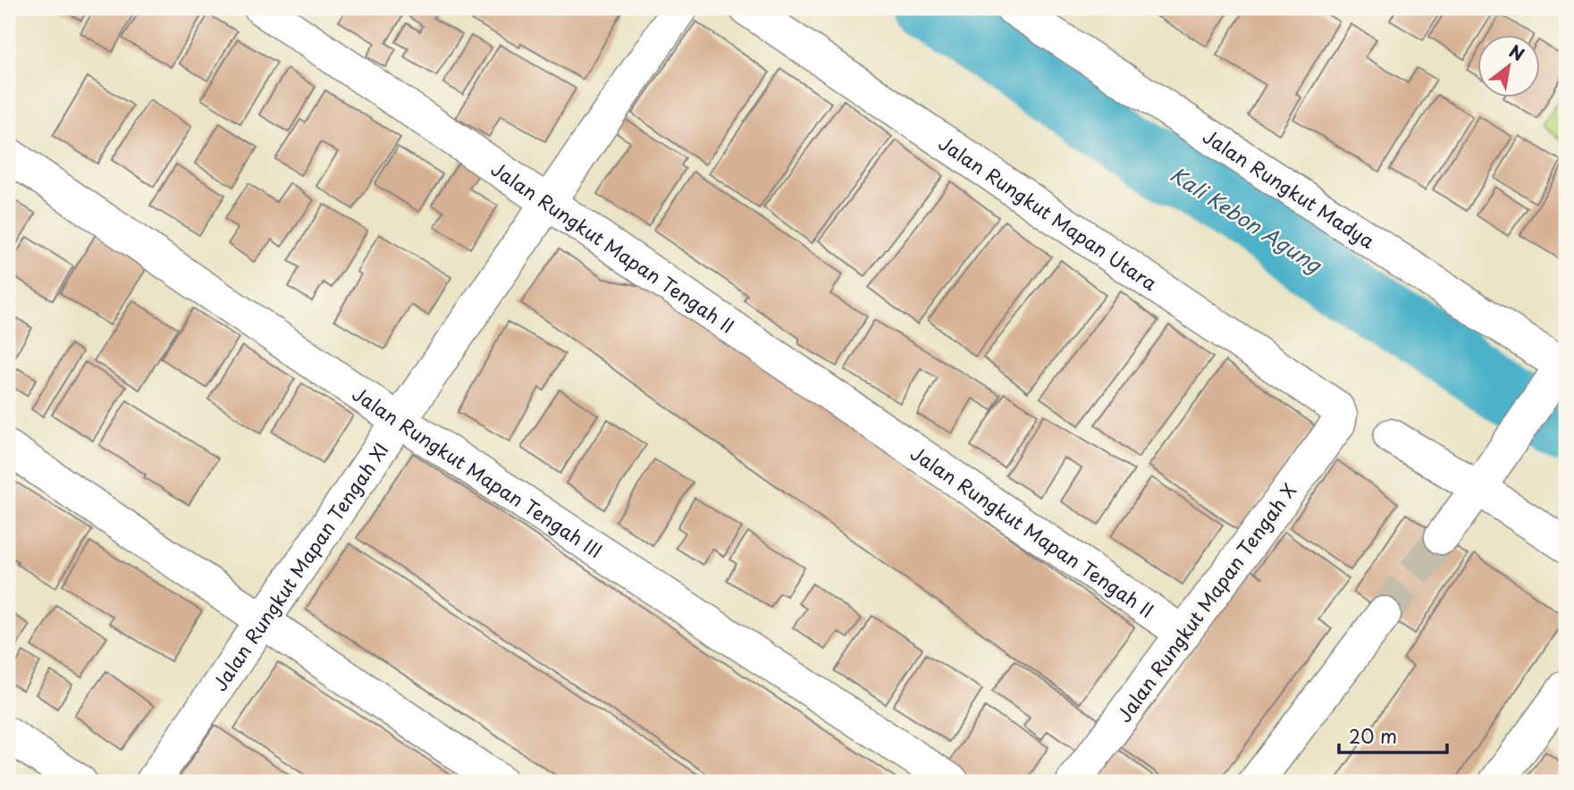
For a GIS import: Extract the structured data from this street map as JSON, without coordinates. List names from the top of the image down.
{
  "streets": {
    "street": [
      "Jalan Rungkut Madya",
      "Jalan Rungkut Mapan Utara",
      "Jalan Rungkut Mapan Tengah II",
      "Jalan Rungkut Mapan Tengah III",
      "Jalan Rungkut Mapan Tengah XI",
      "Jalan Rungkut Mapan Tengah X"
    ]
  },
  "crossings": [
    ["Jalan Rungkut Mapan Utara", "Jalan Rungkut Mapan Tengah X"],
    ["Jalan Rungkut Mapan Tengah II", "Jalan Rungkut Mapan Tengah XI"],
    ["Jalan Rungkut Mapan Tengah II", "Jalan Rungkut Mapan Tengah X"],
    ["Jalan Rungkut Mapan Tengah III", "Jalan Rungkut Mapan Tengah XI"]
  ],
  "water": ["Kali Kebon Agung"],
  "scale_bar": "20 m",
  "north": "top right"
}
